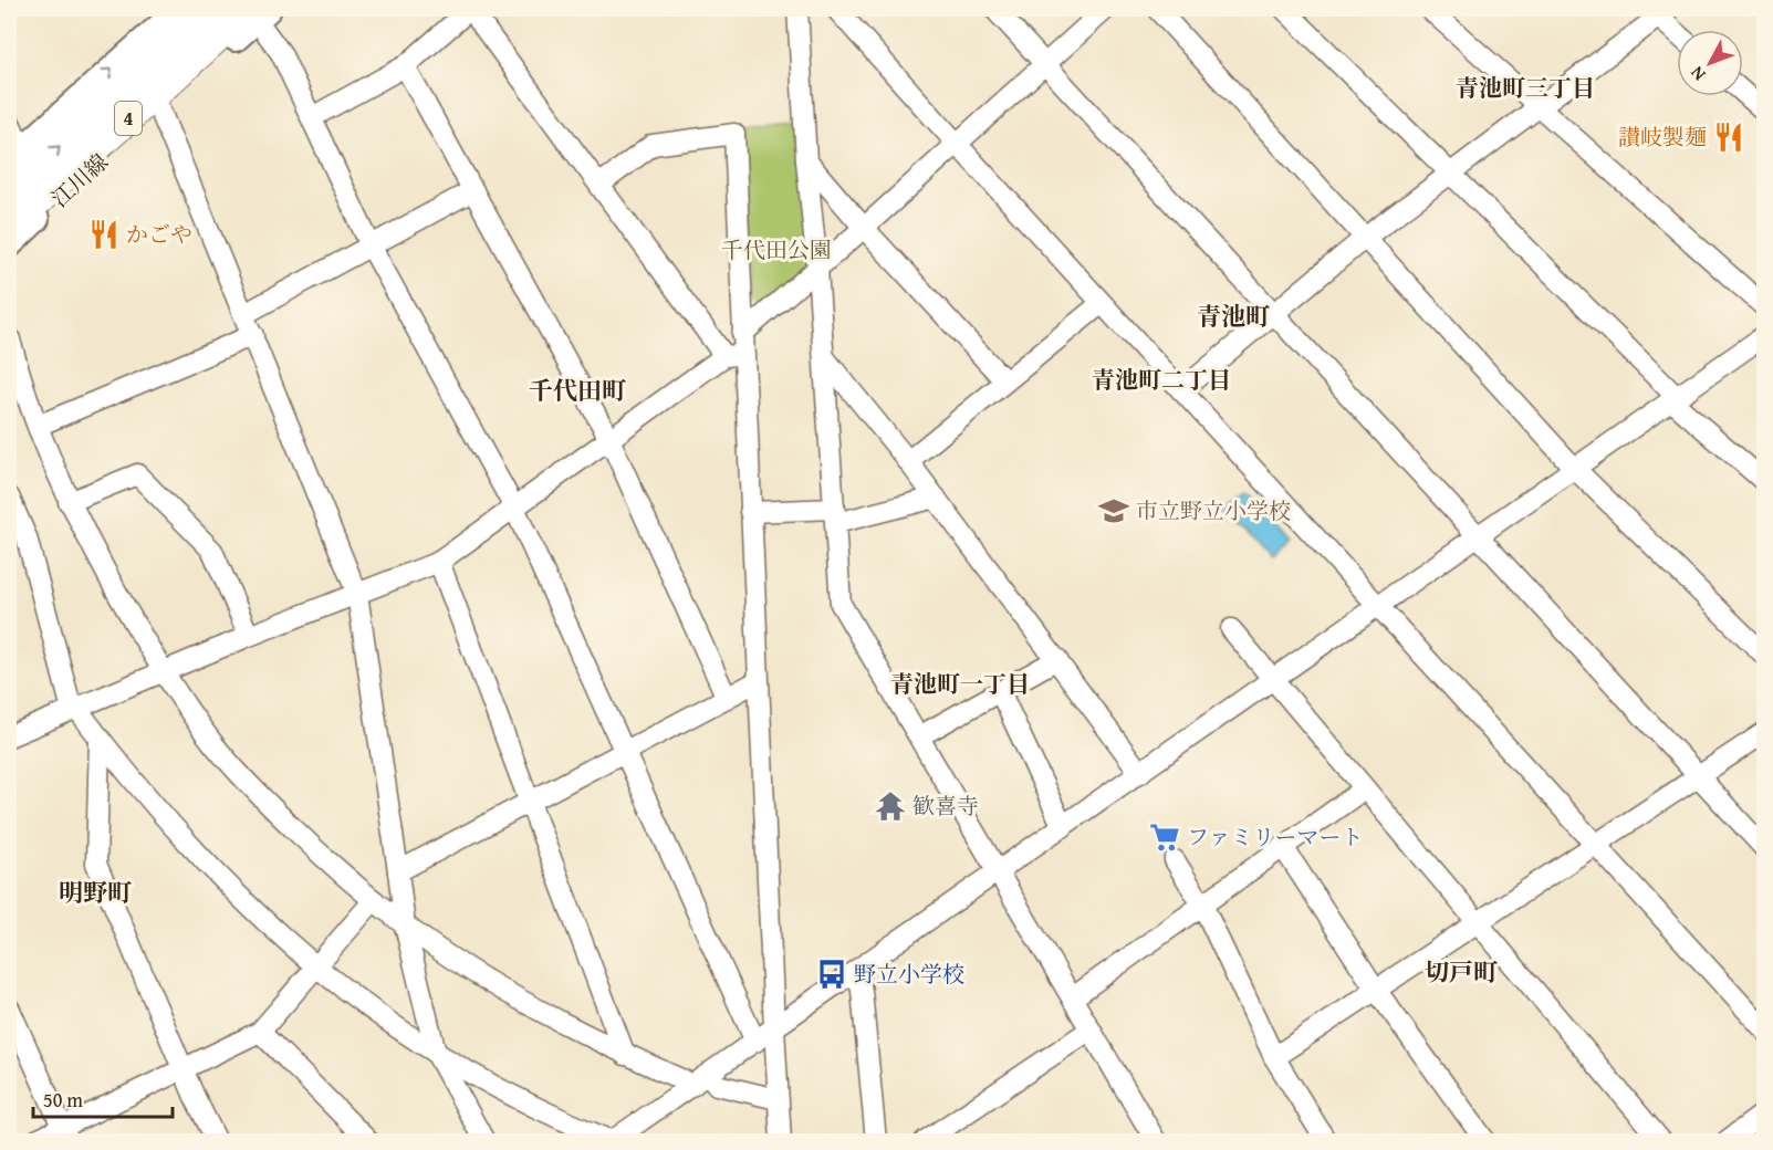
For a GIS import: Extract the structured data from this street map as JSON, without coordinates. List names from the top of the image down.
{
  "streets": {
    "highway": ["4"],
    "main road": ["江川線"]
  },
  "crossings": [
    ["4", "江川線"]
  ],
  "districts": [
    "青池町三丁目",
    "青池町",
    "青池町二丁目",
    "千代田町",
    "青池町一丁目",
    "明野町",
    "切戸町"
  ],
  "parks": ["千代田公園"],
  "places": {
    "restaurant": ["讃岐製麺", "かごや"],
    "school or university": ["市立野立小学校"],
    "temple": ["歓喜寺"],
    "supermarket": ["ファミリーマート"],
    "bus stop": ["野立小学校"]
  },
  "scale_bar": "50 m",
  "north": "bottom left"
}
